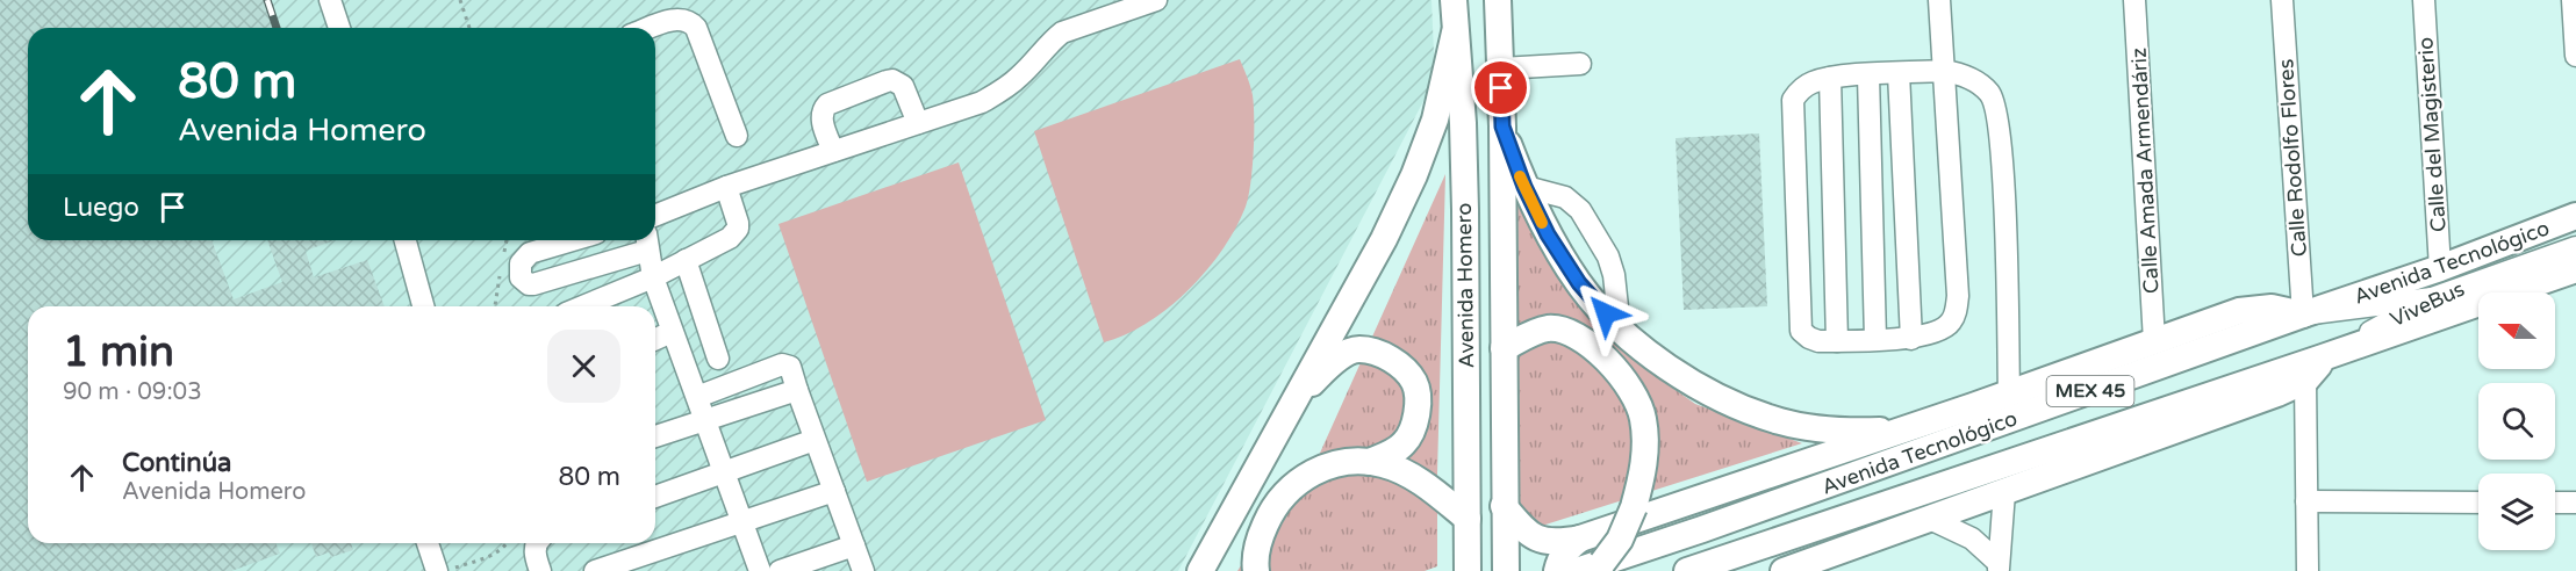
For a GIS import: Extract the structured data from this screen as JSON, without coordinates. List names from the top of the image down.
{
  "streets": {
    "main road": ["Avenida Tecnológico", "Avenida Homero", "MEX 45"],
    "street": [
      "Calle del Magisterio",
      "Calle Rodolfo Flores",
      "Calle Amada Armendáriz",
      "ViveBus"
    ]
  },
  "crossings": [
    ["Calle del Magisterio", "Avenida Tecnológico"],
    ["Calle Rodolfo Flores", "Avenida Tecnológico"],
    ["Avenida Tecnológico", "ViveBus"]
  ],
  "north": "left",
  "page": {
    "turn": ["80 m", "Avenida Homero"],
    "then": "Luego",
    "heading": ["1 min", "90 m · 09:03"],
    "list": [
      {
        "name": "Continúa",
        "note": "Avenida Homero",
        "value": "80 m"
      }
    ]
  }
}
